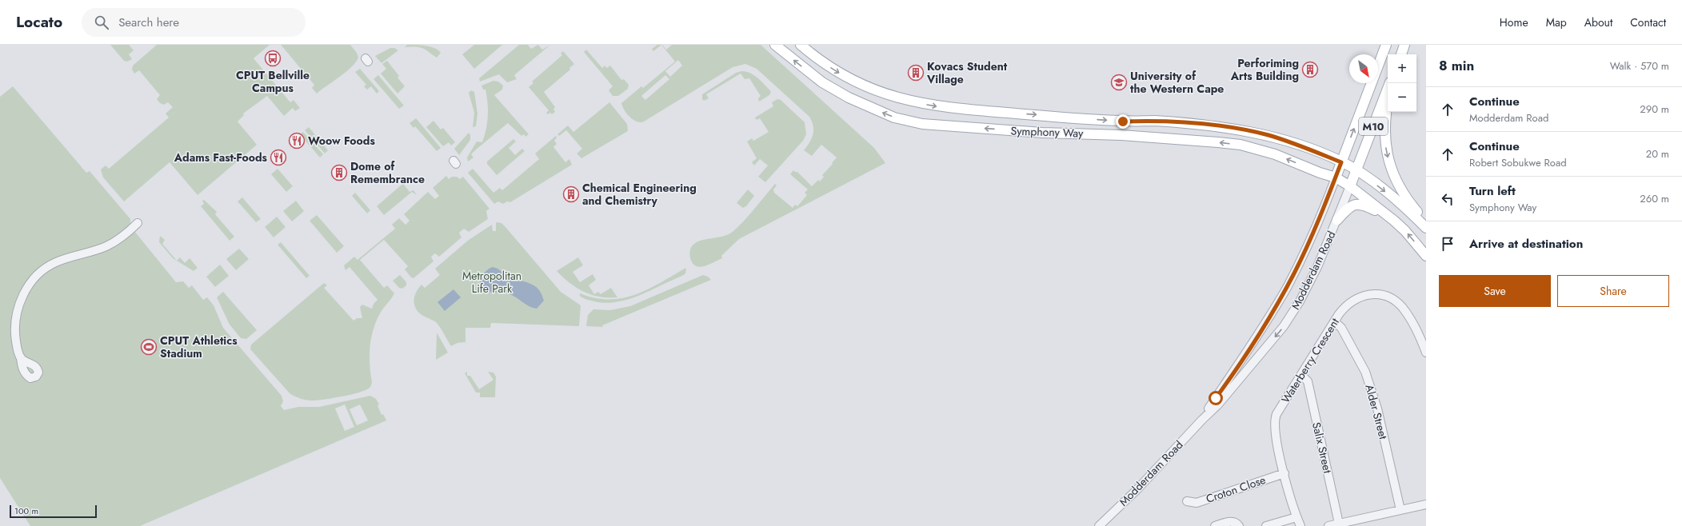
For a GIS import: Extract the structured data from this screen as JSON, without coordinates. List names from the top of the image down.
{
  "streets": {
    "main road": ["M10", "Symphony Way"],
    "street": [
      "Modderdam Road",
      "Waterberry Crescent",
      "Alder Street",
      "Salix Street",
      "Croton Close"
    ]
  },
  "crossings": [
    ["M10", "Symphony Way"],
    ["M10", "Modderdam Road"],
    ["Symphony Way", "Modderdam Road"],
    ["Waterberry Crescent", "Alder Street"],
    ["Waterberry Crescent", "Salix Street"],
    ["Waterberry Crescent", "Croton Close"]
  ],
  "parks": ["Metropolitan Life Park"],
  "places": {
    "bus stop": ["CPUT Bellville Campus"],
    "building": [
      "Perforiming Arts Building",
      "Kovacs Student Village",
      "Dome of Remembrance",
      "Chemical Engineering and Chemistry"
    ],
    "school or university": ["University of the Western Cape"],
    "restaurant": ["Woow Foods", "Adams Fast-Foods"],
    "sports": ["CPUT Athletics Stadium"]
  },
  "scale_bar": "100 m",
  "north": "bottom right",
  "page": {
    "header": "Locato",
    "search": "Search here",
    "nav": [
      "Home",
      "Map",
      "About",
      "Contact"
    ],
    "heading": ["8 min", "Walk · 570 m"],
    "map_buttons": ["+", "−"],
    "list": [
      ["Continue", "Modderdam Road", "290 m"],
      ["Continue", "Robert Sobukwe Road", "20 m"],
      ["Turn left", "Symphony Way", "260 m"],
      "Arrive at destination"
    ],
    "buttons": ["Save", "Share"],
    "scale": "100 m"
  }
}
